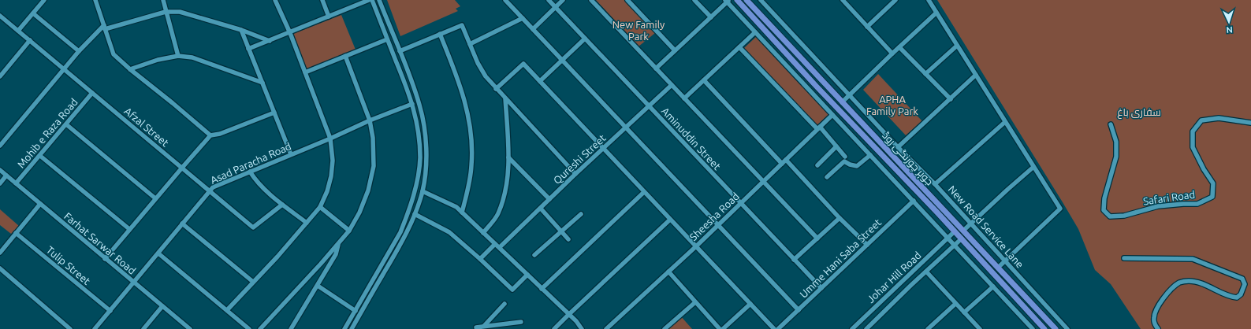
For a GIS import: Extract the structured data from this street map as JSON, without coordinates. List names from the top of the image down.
{
  "streets": {
    "main road": ["جوہر چورنگی روڈ"],
    "street": [
      "Afzal Street",
      "Mohib e Raza Road",
      "Aminuddin Street",
      "Qureshi Street",
      "Asad Paracha Road",
      "Safari Road",
      "Sheesha Road",
      "New Road Service Lane",
      "Farhat Sarwar Road",
      "Umme Hani Saba Street",
      "Tulip Street",
      "Johar Hill Road"
    ]
  },
  "crossings": [
    ["Afzal Street", "Mohib e Raza Road"],
    ["Afzal Street", "Asad Paracha Road"],
    ["Mohib e Raza Road", "Farhat Sarwar Road"],
    ["Aminuddin Street", "Qureshi Street"],
    ["Aminuddin Street", "Sheesha Road"],
    ["Aminuddin Street", "Umme Hani Saba Street"],
    ["جوہر چورنگی روڈ", "Johar Hill Road"],
    ["Asad Paracha Road", "Farhat Sarwar Road"],
    ["Asad Paracha Road", "Tulip Street"]
  ],
  "parks": ["New Family Park", "APHA Family Park", "سفاری باغ"],
  "north": "bottom"
}
